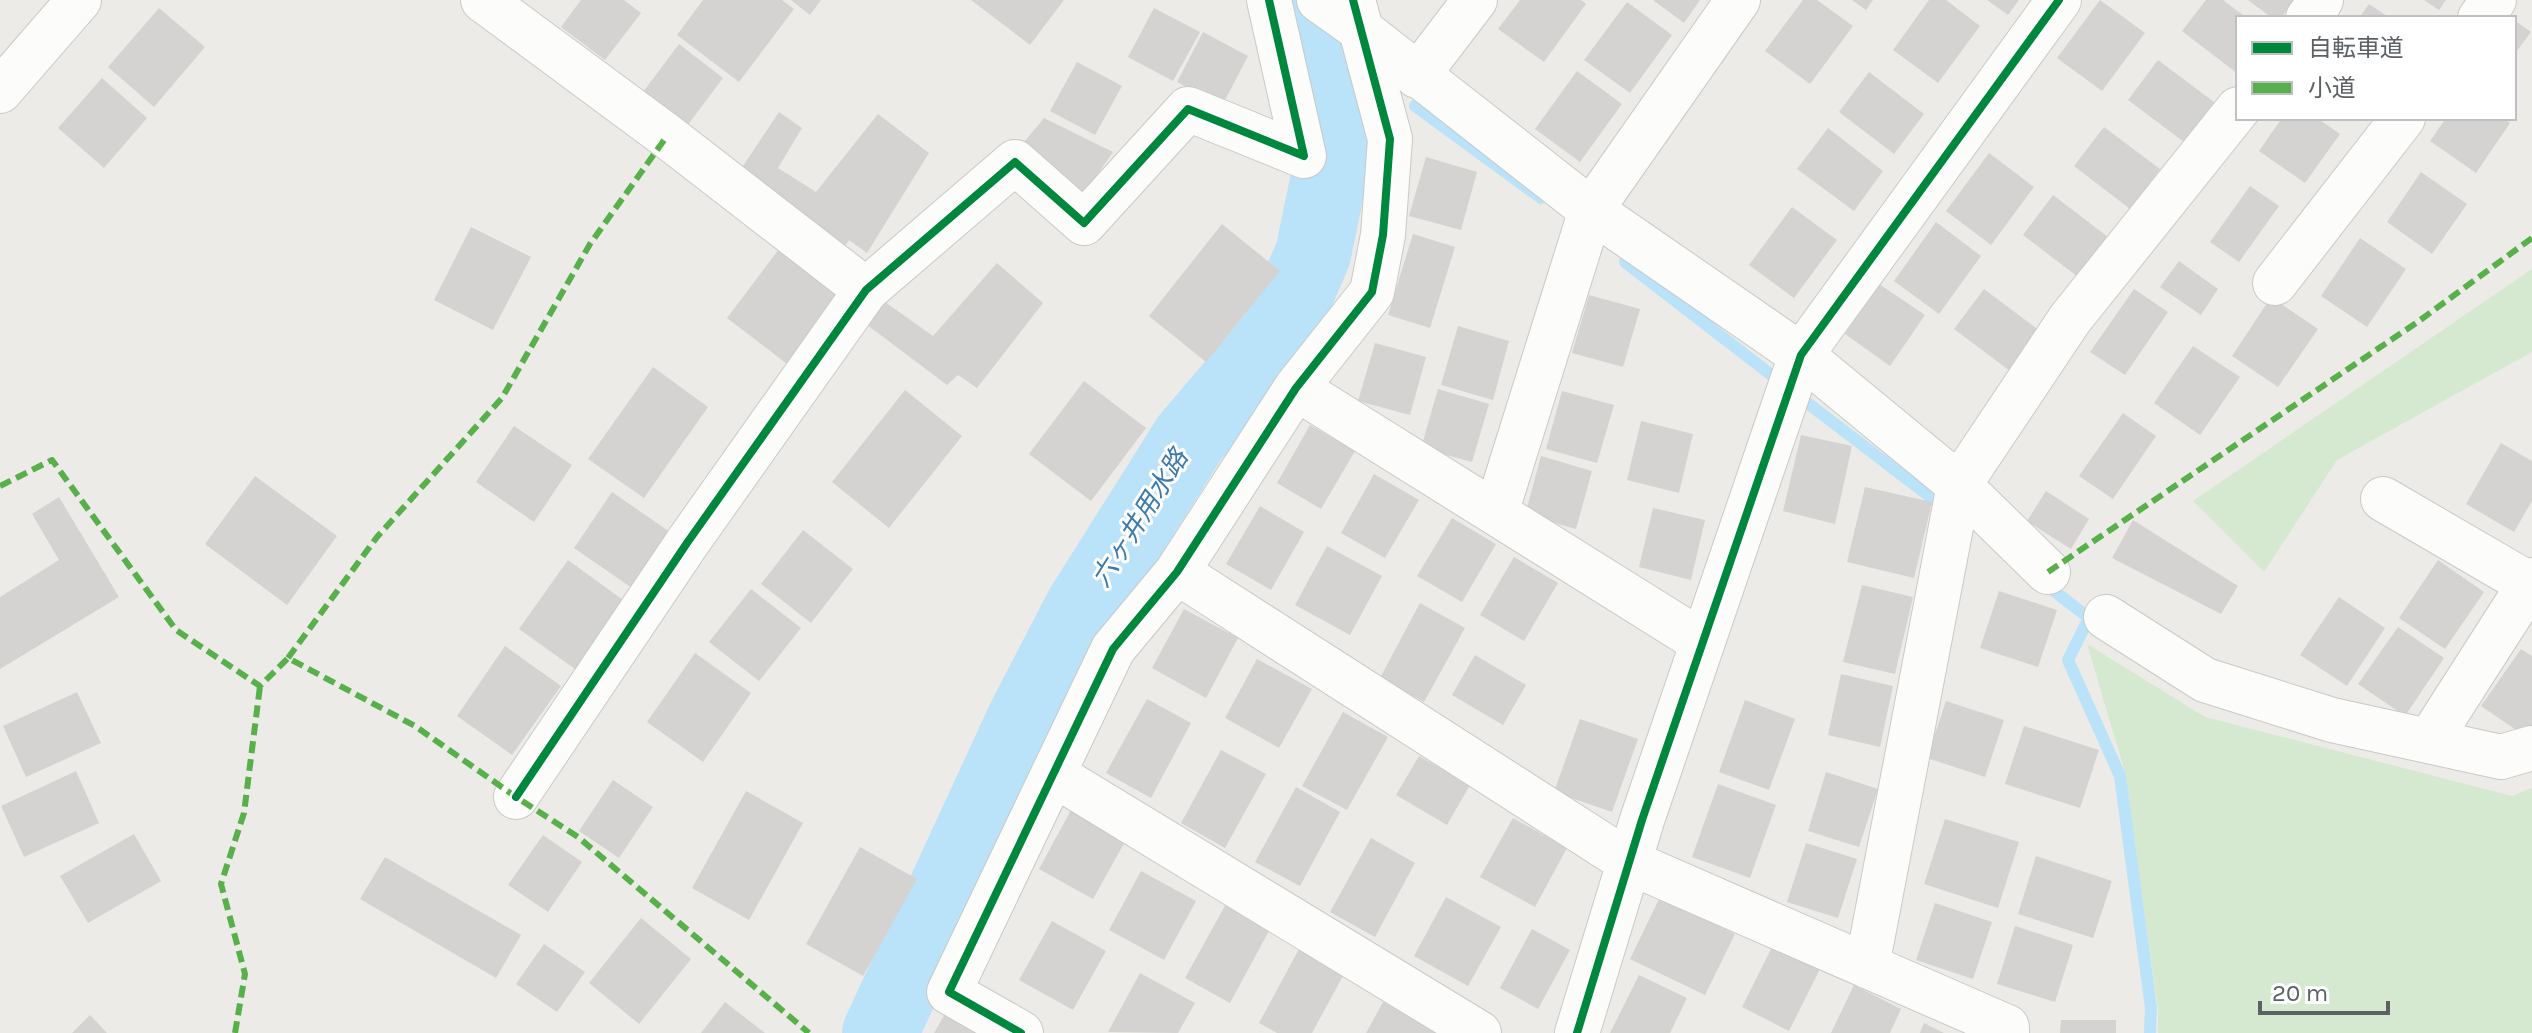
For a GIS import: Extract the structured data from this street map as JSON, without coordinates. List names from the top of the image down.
{
  "water": ["六ヶ井用水路"],
  "legend": ["自転車道", "小道"],
  "scale_bar": "20 m"
}
